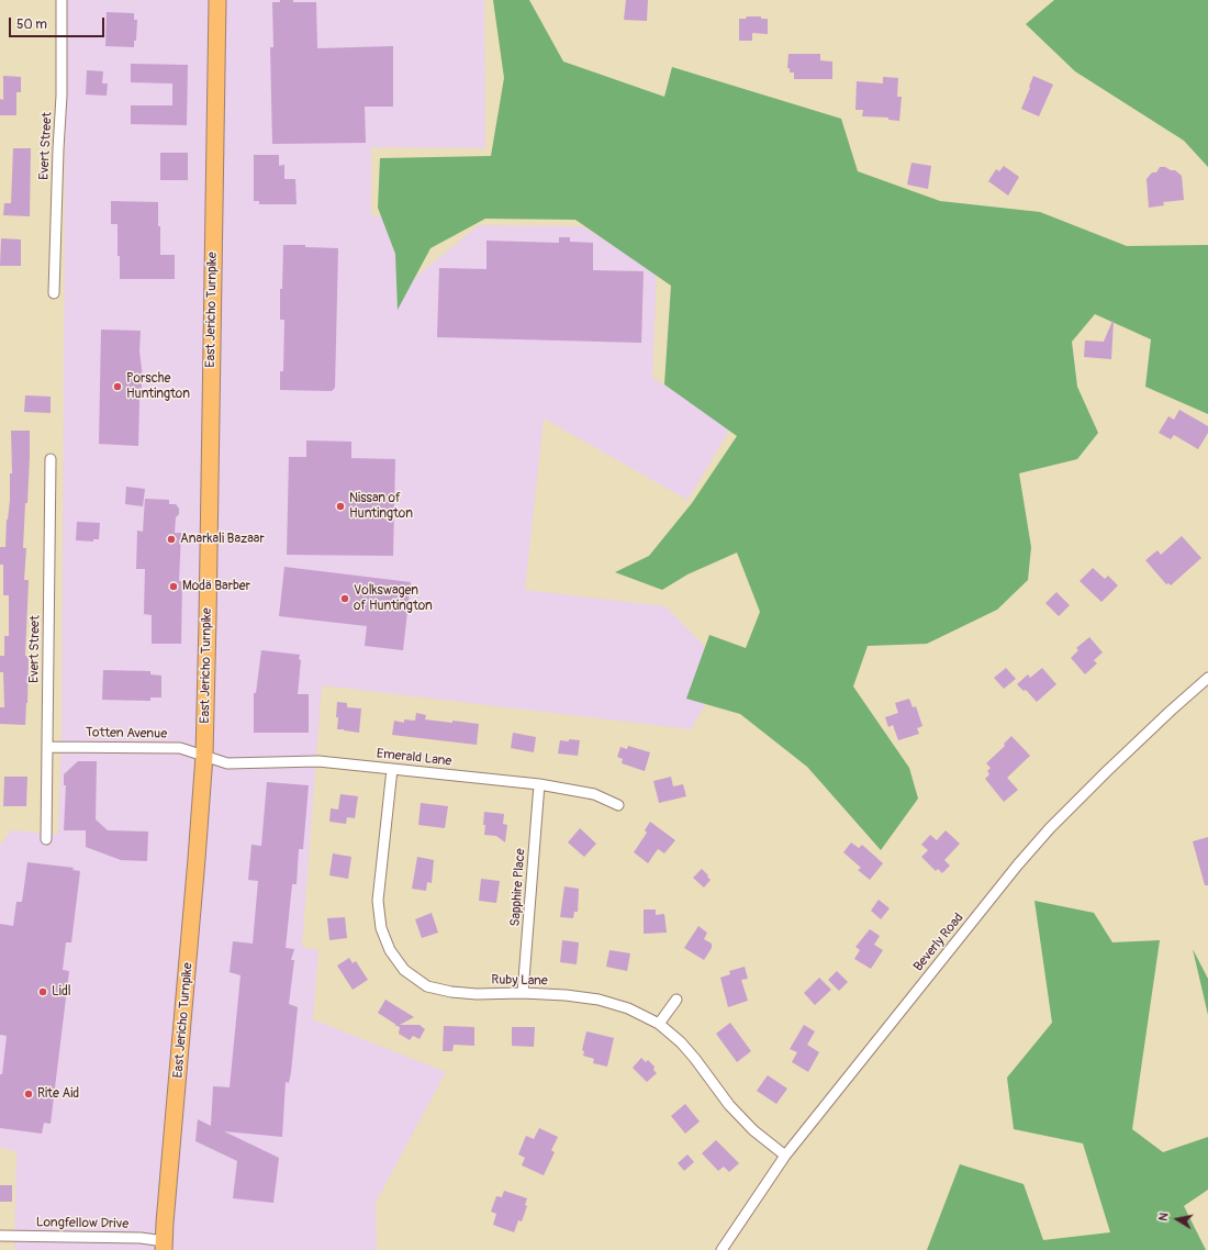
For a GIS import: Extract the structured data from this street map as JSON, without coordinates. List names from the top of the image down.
{
  "streets": {
    "main road": ["East Jericho Turnpike"],
    "street": [
      "Evert Street",
      "Totten Avenue",
      "Emerald Lane",
      "Sapphire Place",
      "Beverly Road",
      "Ruby Lane",
      "Longfellow Drive"
    ]
  },
  "crossings": [
    ["Evert Street", "Totten Avenue"],
    ["East Jericho Turnpike", "Totten Avenue"],
    ["East Jericho Turnpike", "Emerald Lane"],
    ["East Jericho Turnpike", "Longfellow Drive"],
    ["Totten Avenue", "Emerald Lane"],
    ["Emerald Lane", "Sapphire Place"],
    ["Emerald Lane", "Ruby Lane"],
    ["Sapphire Place", "Ruby Lane"],
    ["Beverly Road", "Ruby Lane"]
  ],
  "places": [
    "Porsche Huntington",
    "Nissan of Huntington",
    "Anarkali Bazaar",
    "Modä Barber",
    "Volkswagen of Huntington",
    "Lidl",
    "Rite Aid"
  ],
  "scale_bar": "50 m",
  "north": "left"
}
